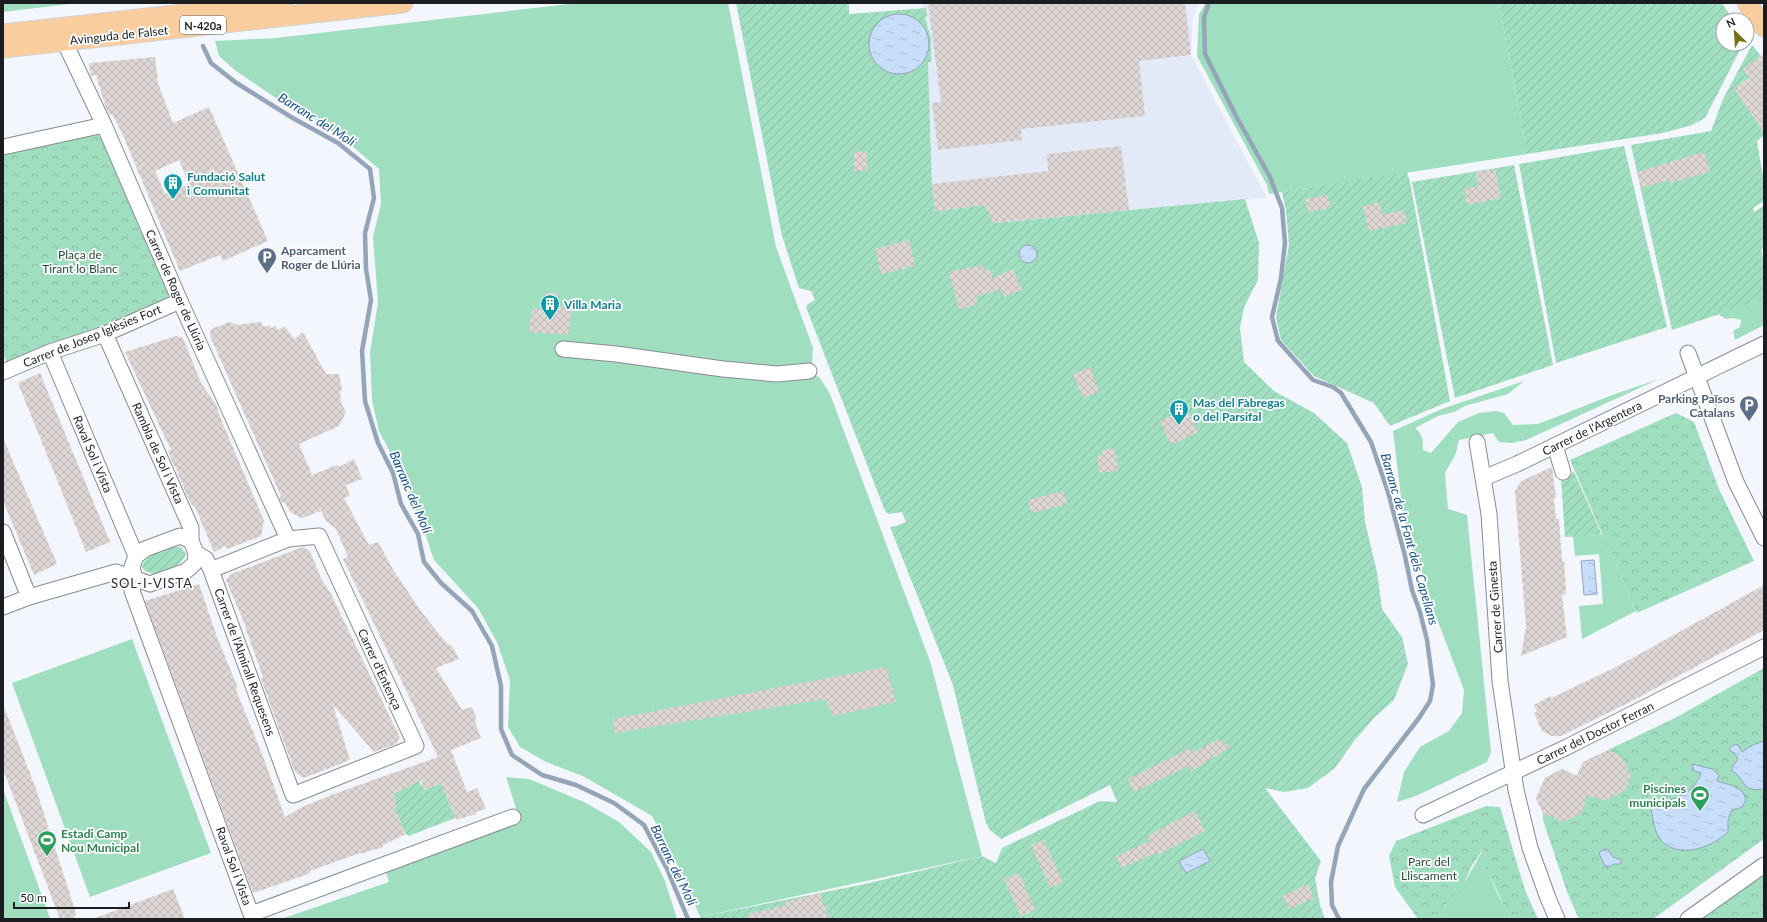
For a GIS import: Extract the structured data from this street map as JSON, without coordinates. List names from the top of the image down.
{
  "streets": {
    "main road": ["N-420a", "Avinguda de Falset"],
    "street": [
      "Carrer de Roger de Llúria",
      "Carrer de Josep Iglèsies Fort",
      "Carrer de l'Argentera",
      "Rambla de Sol i Vista",
      "Raval Sol i Vista",
      "Carrer de Ginesta",
      "Carrer de l'Almirall Requesens",
      "Carrer d'Entença",
      "Carrer del Doctor Ferran"
    ]
  },
  "crossings": [
    ["Avinguda de Falset", "Carrer de Roger de Llúria"],
    ["Carrer de Roger de Llúria", "Carrer de Josep Iglèsies Fort"],
    ["Carrer de Roger de Llúria", "Carrer d'Entença"],
    ["Carrer de Josep Iglèsies Fort", "Rambla de Sol i Vista"],
    ["Carrer de Josep Iglèsies Fort", "Raval Sol i Vista"],
    ["Carrer de l'Argentera", "Carrer de Ginesta"],
    ["Carrer de Ginesta", "Carrer del Doctor Ferran"],
    ["Carrer de l'Almirall Requesens", "Carrer d'Entença"]
  ],
  "districts": ["SOL-I-VISTA"],
  "water": ["Barranc del Molí", "Barranc de la Font dels Capellans"],
  "parks": ["Plaça de Tirant lo Blanc", "Parc del Lliscament"],
  "places": {
    "building": ["Fundació Salut i Comunitat", "Villa Maria", "Mas del Fàbregas o del Parsifal"],
    "parking": ["Aparcament Roger de Llúria", "Parking Països Catalans"],
    "sports": ["Piscines municipals", "Estadi Camp Nou Municipal"]
  },
  "scale_bar": "50 m",
  "north": "top left"
}
